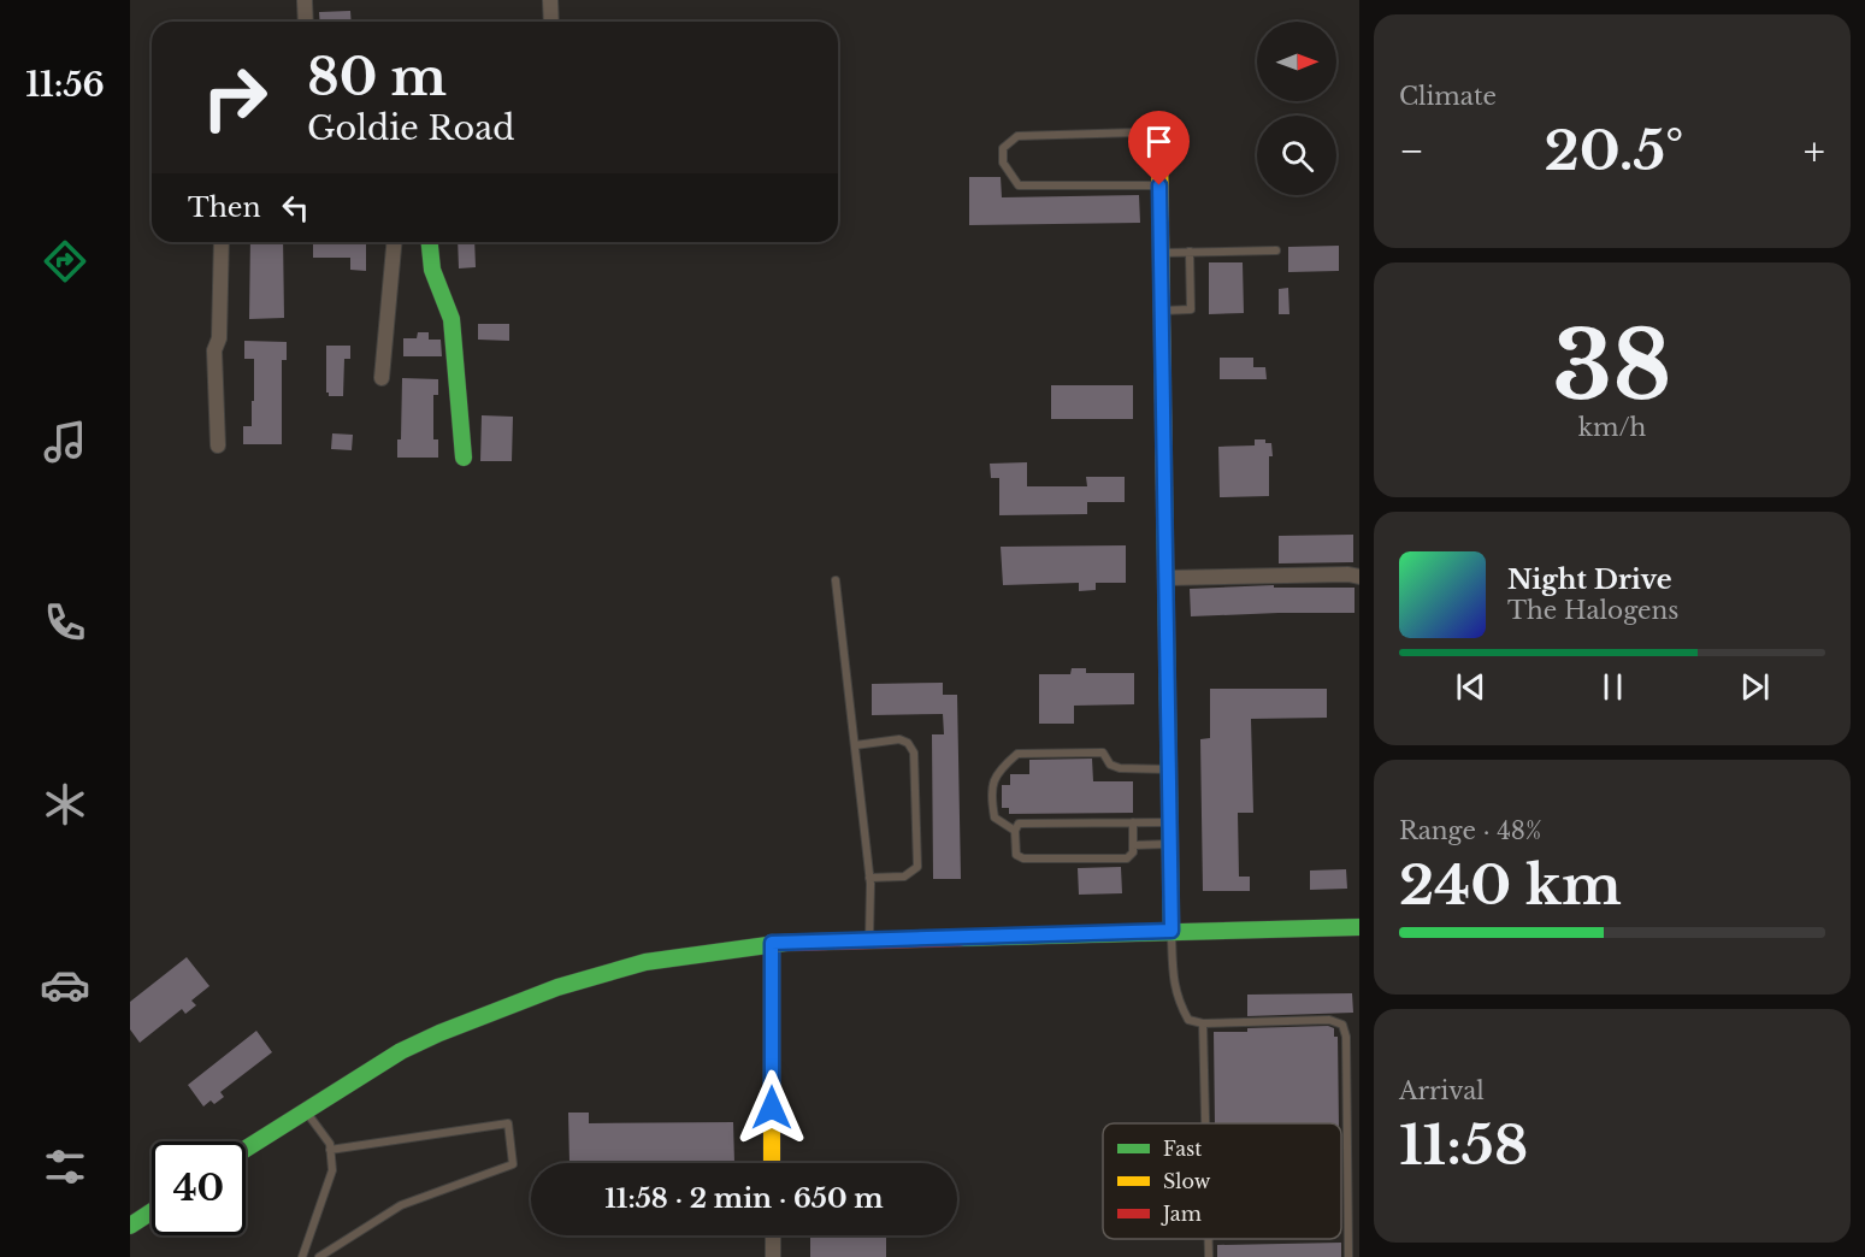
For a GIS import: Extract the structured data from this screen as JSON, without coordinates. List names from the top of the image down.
{
  "legend": ["Fast", "Slow", "Jam"],
  "north": "right",
  "page": {
    "tabs": "11:56",
    "tile": [
      "Climate",
      ["38", "km/h"],
      ["Range · 48%", "240 km"],
      ["Arrival", "11:58"]
    ],
    "turn": ["80 m", "Goldie Road"],
    "heat": ["−", "20.5°", "+"],
    "then": "Then",
    "song": ["Night Drive", "The Halogens"],
    "limit": "40",
    "trip": "11:58 · 2 min · 650 m"
  }
}
